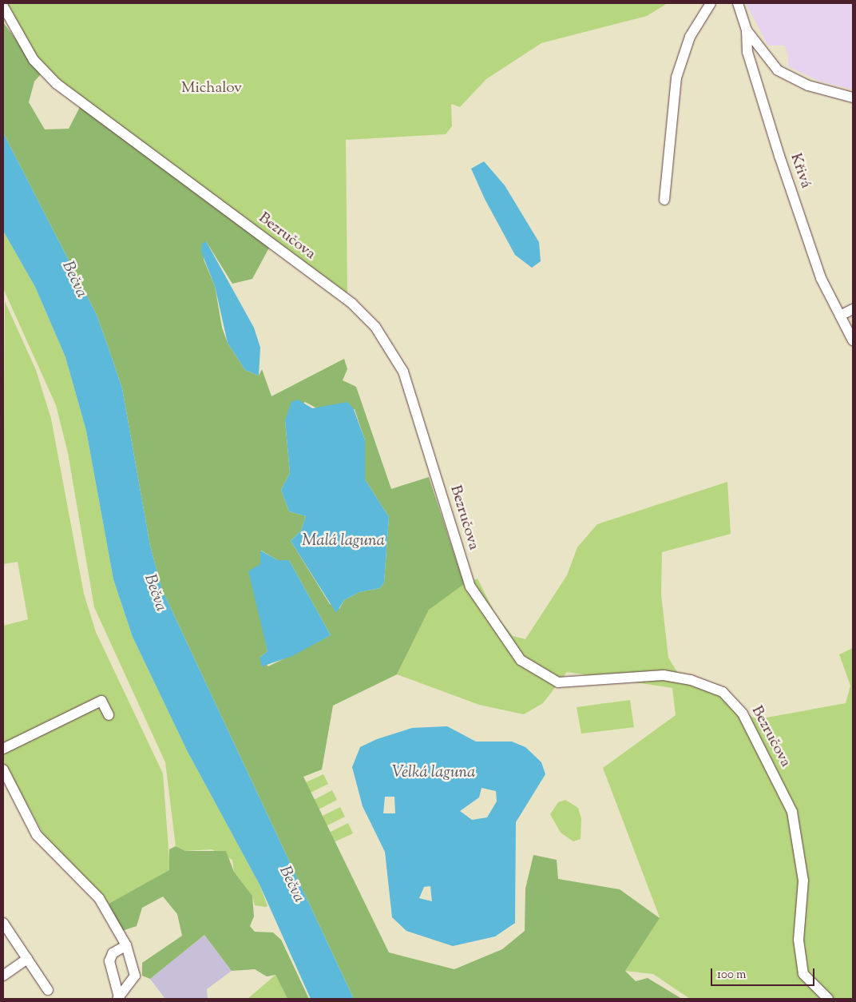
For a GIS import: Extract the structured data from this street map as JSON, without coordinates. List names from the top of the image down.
{
  "streets": {
    "street": ["Křivá", "Bezručova"]
  },
  "water": ["Bečva", "Malá laguna", "Velká laguna"],
  "parks": ["Michalov"],
  "scale_bar": "100 m"
}
